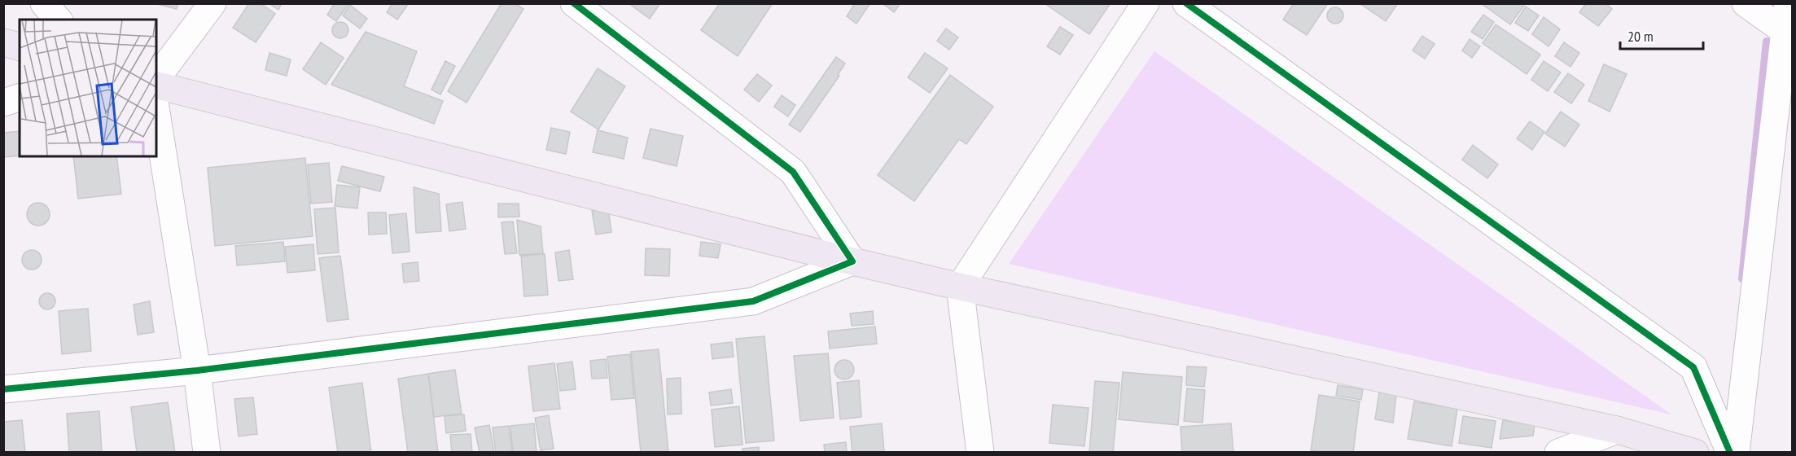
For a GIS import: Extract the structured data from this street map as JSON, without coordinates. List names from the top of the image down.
{
  "scale_bar": "20 m"
}
